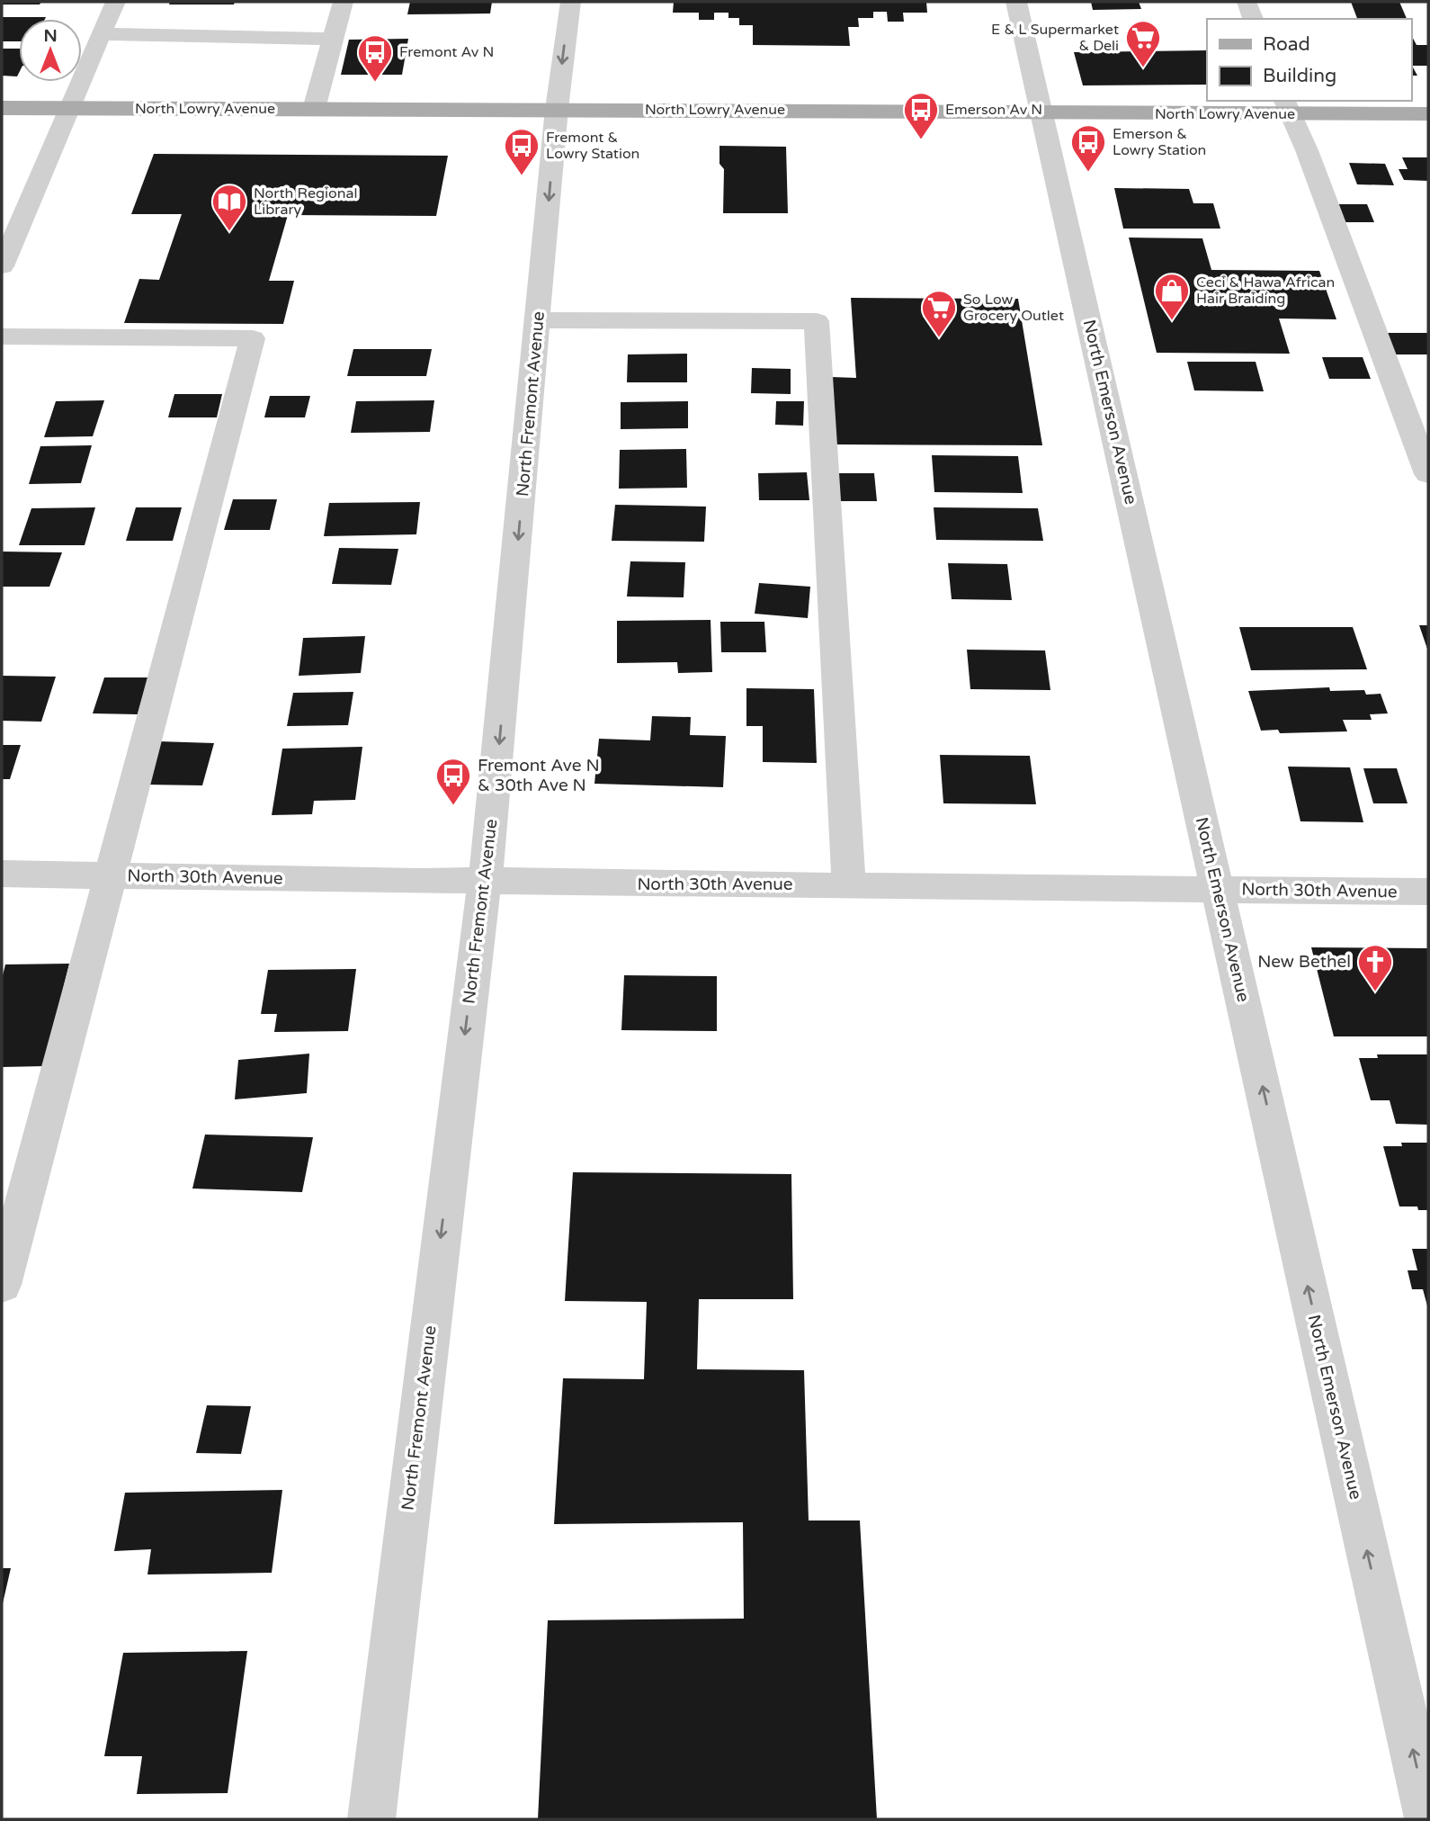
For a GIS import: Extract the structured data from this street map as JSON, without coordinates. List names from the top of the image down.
{
  "streets": {
    "main road": ["North Lowry Avenue"],
    "street": ["North Fremont Avenue", "North Emerson Avenue", "North 30th Avenue"]
  },
  "crossings": [
    ["North Lowry Avenue", "North Fremont Avenue"],
    ["North Lowry Avenue", "North Emerson Avenue"],
    ["North Fremont Avenue", "North 30th Avenue"],
    ["North Emerson Avenue", "North 30th Avenue"]
  ],
  "one_way": ["North Fremont Avenue", "North Emerson Avenue"],
  "places": {
    "supermarket": ["E & L Supermarket & Deli", "So Low Grocery Outlet"],
    "bus stop": [
      "Fremont Av N",
      "Emerson Av N",
      "Emerson & Lowry Station",
      "Fremont & Lowry Station",
      "Fremont Ave N & 30th Ave N"
    ],
    "library": ["North Regional Library"],
    "shop": ["Ceci & Hawa African Hair Braiding"],
    "church": ["New Bethel"]
  },
  "legend": ["Road", "Building"],
  "north": "top"
}
